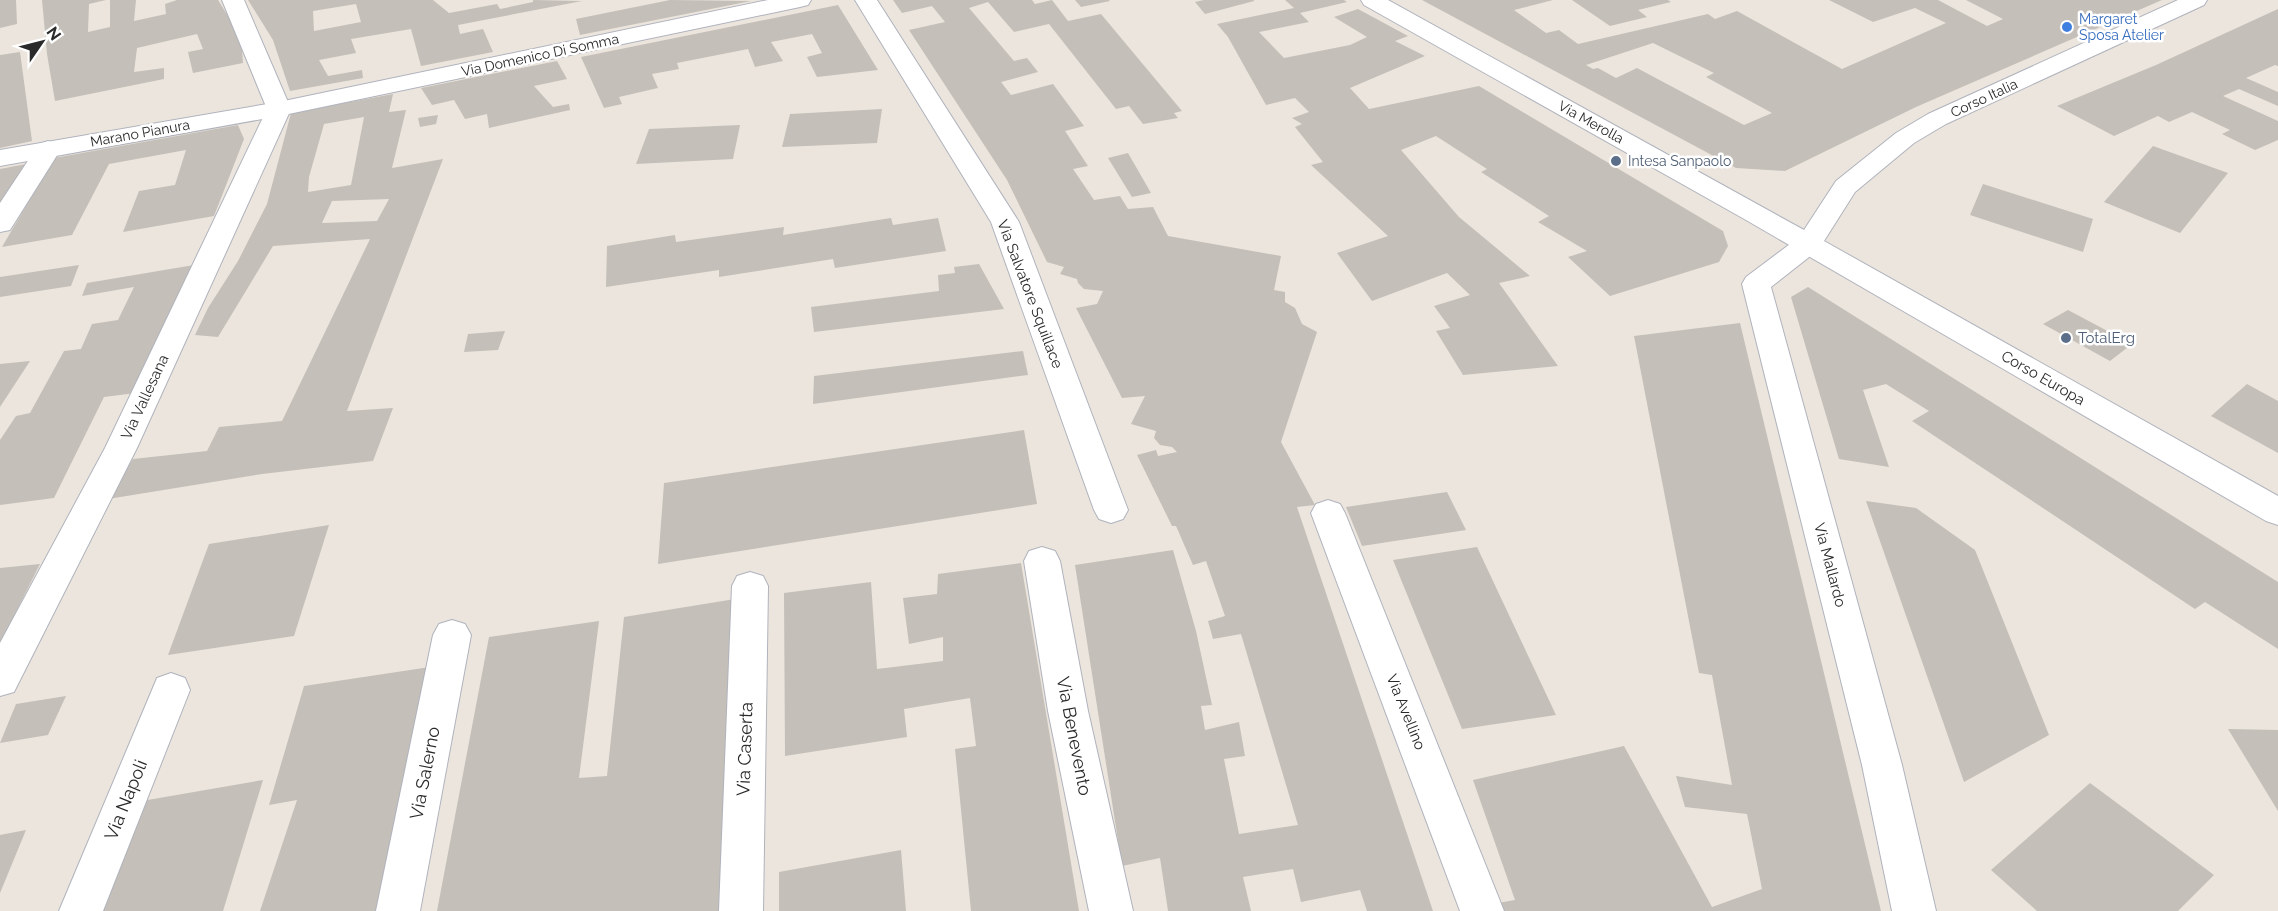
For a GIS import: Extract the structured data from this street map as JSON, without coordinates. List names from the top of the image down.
{
  "streets": {
    "street": [
      "Via Domenico Di Somma",
      "Corso Italia",
      "Via Merolla",
      "Marano Pianura",
      "Via Salvatore Squillace",
      "Corso Europa",
      "Via Vallesana",
      "Via Mallardo",
      "Via Avellino",
      "Via Benevento",
      "Via Caserta",
      "Via Salerno",
      "Via Napoli"
    ]
  },
  "crossings": [
    ["Via Domenico Di Somma", "Marano Pianura"],
    ["Via Domenico Di Somma", "Via Vallesana"],
    ["Corso Italia", "Via Merolla"],
    ["Corso Italia", "Corso Europa"],
    ["Corso Italia", "Via Mallardo"],
    ["Via Merolla", "Corso Europa"],
    ["Via Merolla", "Via Mallardo"],
    ["Marano Pianura", "Via Vallesana"],
    ["Corso Europa", "Via Mallardo"]
  ],
  "places": ["Margaret Sposa Atelier", "Intesa Sanpaolo", "TotalErg"],
  "north": "top right"
}
